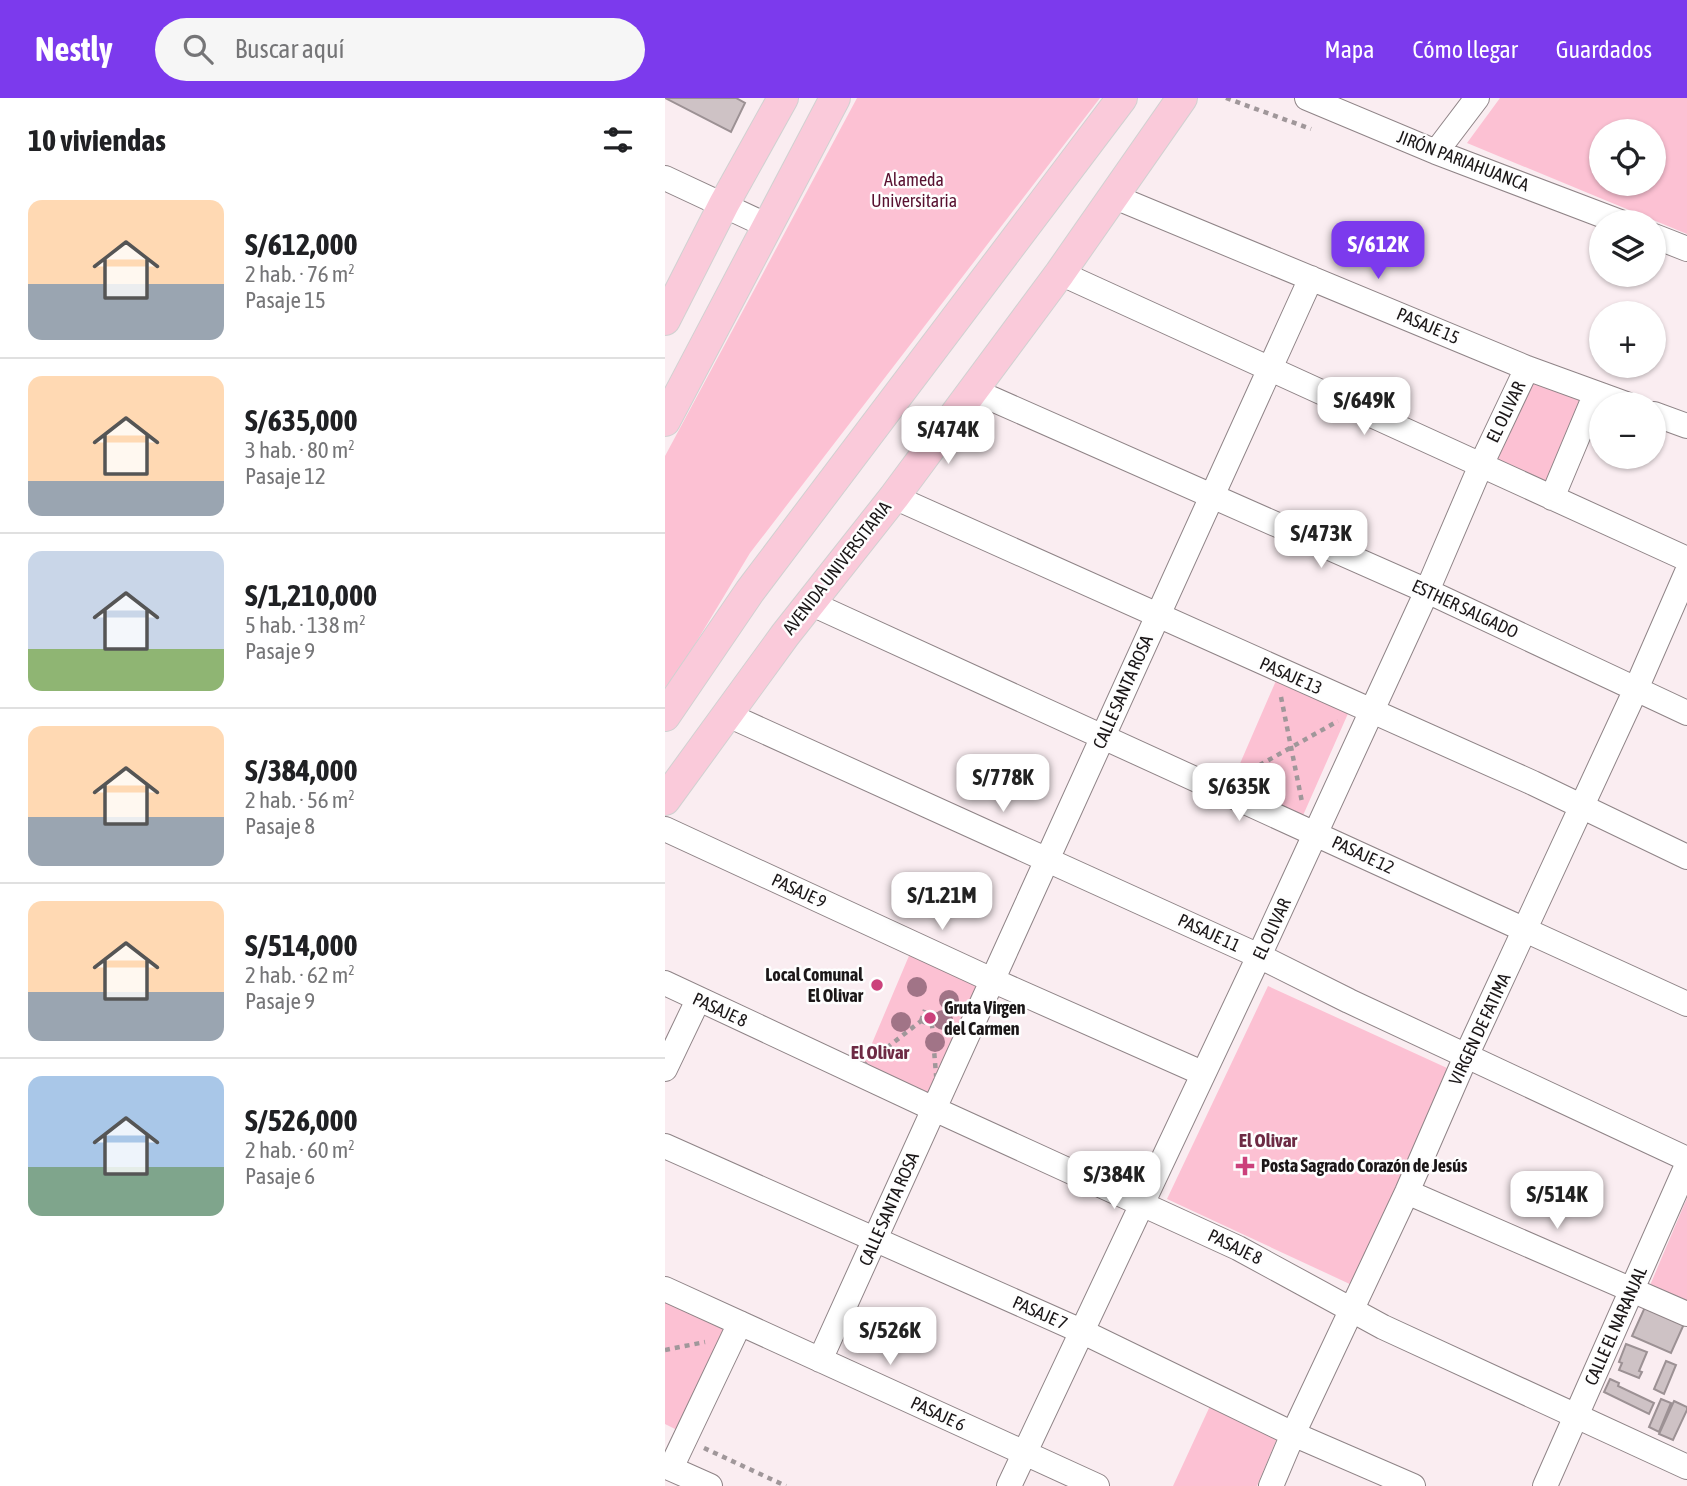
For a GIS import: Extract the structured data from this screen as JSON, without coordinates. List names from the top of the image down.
{
  "streets": {
    "main road": ["AVENIDA UNIVERSITARIA"],
    "street": [
      "JIRÓN PARIAHUANCA",
      "PASAJE 15",
      "EL OLIVAR",
      "ESTHER SALGADO",
      "PASAJE 13",
      "CALLE SANTA ROSA",
      "PASAJE 12",
      "PASAJE 9",
      "PASAJE 11",
      "PASAJE 8",
      "VIRGEN DE FATIMA",
      "PASAJE 7",
      "CALLE EL NARANJAL",
      "PASAJE 6"
    ]
  },
  "crossings": [
    ["PASAJE 15", "EL OLIVAR"],
    ["PASAJE 15", "AVENIDA UNIVERSITARIA"],
    ["PASAJE 15", "CALLE SANTA ROSA"],
    ["EL OLIVAR", "ESTHER SALGADO"],
    ["EL OLIVAR", "PASAJE 13"],
    ["EL OLIVAR", "PASAJE 12"],
    ["EL OLIVAR", "PASAJE 9"],
    ["EL OLIVAR", "PASAJE 11"],
    ["EL OLIVAR", "PASAJE 8"],
    ["EL OLIVAR", "PASAJE 7"],
    ["EL OLIVAR", "PASAJE 6"],
    ["AVENIDA UNIVERSITARIA", "ESTHER SALGADO"],
    ["AVENIDA UNIVERSITARIA", "PASAJE 13"],
    ["AVENIDA UNIVERSITARIA", "PASAJE 12"],
    ["AVENIDA UNIVERSITARIA", "PASAJE 11"],
    ["ESTHER SALGADO", "CALLE SANTA ROSA"],
    ["ESTHER SALGADO", "VIRGEN DE FATIMA"],
    ["PASAJE 13", "CALLE SANTA ROSA"],
    ["PASAJE 13", "VIRGEN DE FATIMA"],
    ["CALLE SANTA ROSA", "PASAJE 12"],
    ["CALLE SANTA ROSA", "PASAJE 9"],
    ["CALLE SANTA ROSA", "PASAJE 11"],
    ["CALLE SANTA ROSA", "PASAJE 8"],
    ["CALLE SANTA ROSA", "PASAJE 7"],
    ["CALLE SANTA ROSA", "PASAJE 6"],
    ["PASAJE 12", "VIRGEN DE FATIMA"],
    ["PASAJE 11", "VIRGEN DE FATIMA"],
    ["PASAJE 8", "VIRGEN DE FATIMA"],
    ["PASAJE 8", "CALLE EL NARANJAL"],
    ["VIRGEN DE FATIMA", "PASAJE 7"]
  ],
  "districts": ["El Olivar", "El Olivar"],
  "parks": ["Alameda Universitaria"],
  "places": {
    "other": ["Local Comunal El Olivar", "Gruta Virgen del Carmen"],
    "health": ["Posta Sagrado Corazón de Jesús"]
  },
  "page": {
    "header": "Nestly",
    "search": "Buscar aquí",
    "nav": ["Mapa", "Cómo llegar", "Guardados"],
    "heading": "10 viviendas",
    "map_buttons": ["+", "−"],
    "list": [
      {
        "name": "S/612,000",
        "note": "2 hab. · 76 m² · Pasaje 15"
      },
      {
        "name": "S/635,000",
        "note": "3 hab. · 80 m² · Pasaje 12"
      },
      {
        "name": "S/1,210,000",
        "note": "5 hab. · 138 m² · Pasaje 9"
      },
      {
        "name": "S/384,000",
        "note": "2 hab. · 56 m² · Pasaje 8"
      },
      {
        "name": "S/514,000",
        "note": "2 hab. · 62 m² · Pasaje 9"
      },
      {
        "name": "S/526,000",
        "note": "2 hab. · 60 m² · Pasaje 6"
      }
    ],
    "price": [
      "S/612K",
      "S/649K",
      "S/474K",
      "S/473K",
      "S/778K",
      "S/635K",
      "S/1.21M",
      "S/384K",
      "S/514K",
      "S/526K"
    ]
  }
}
